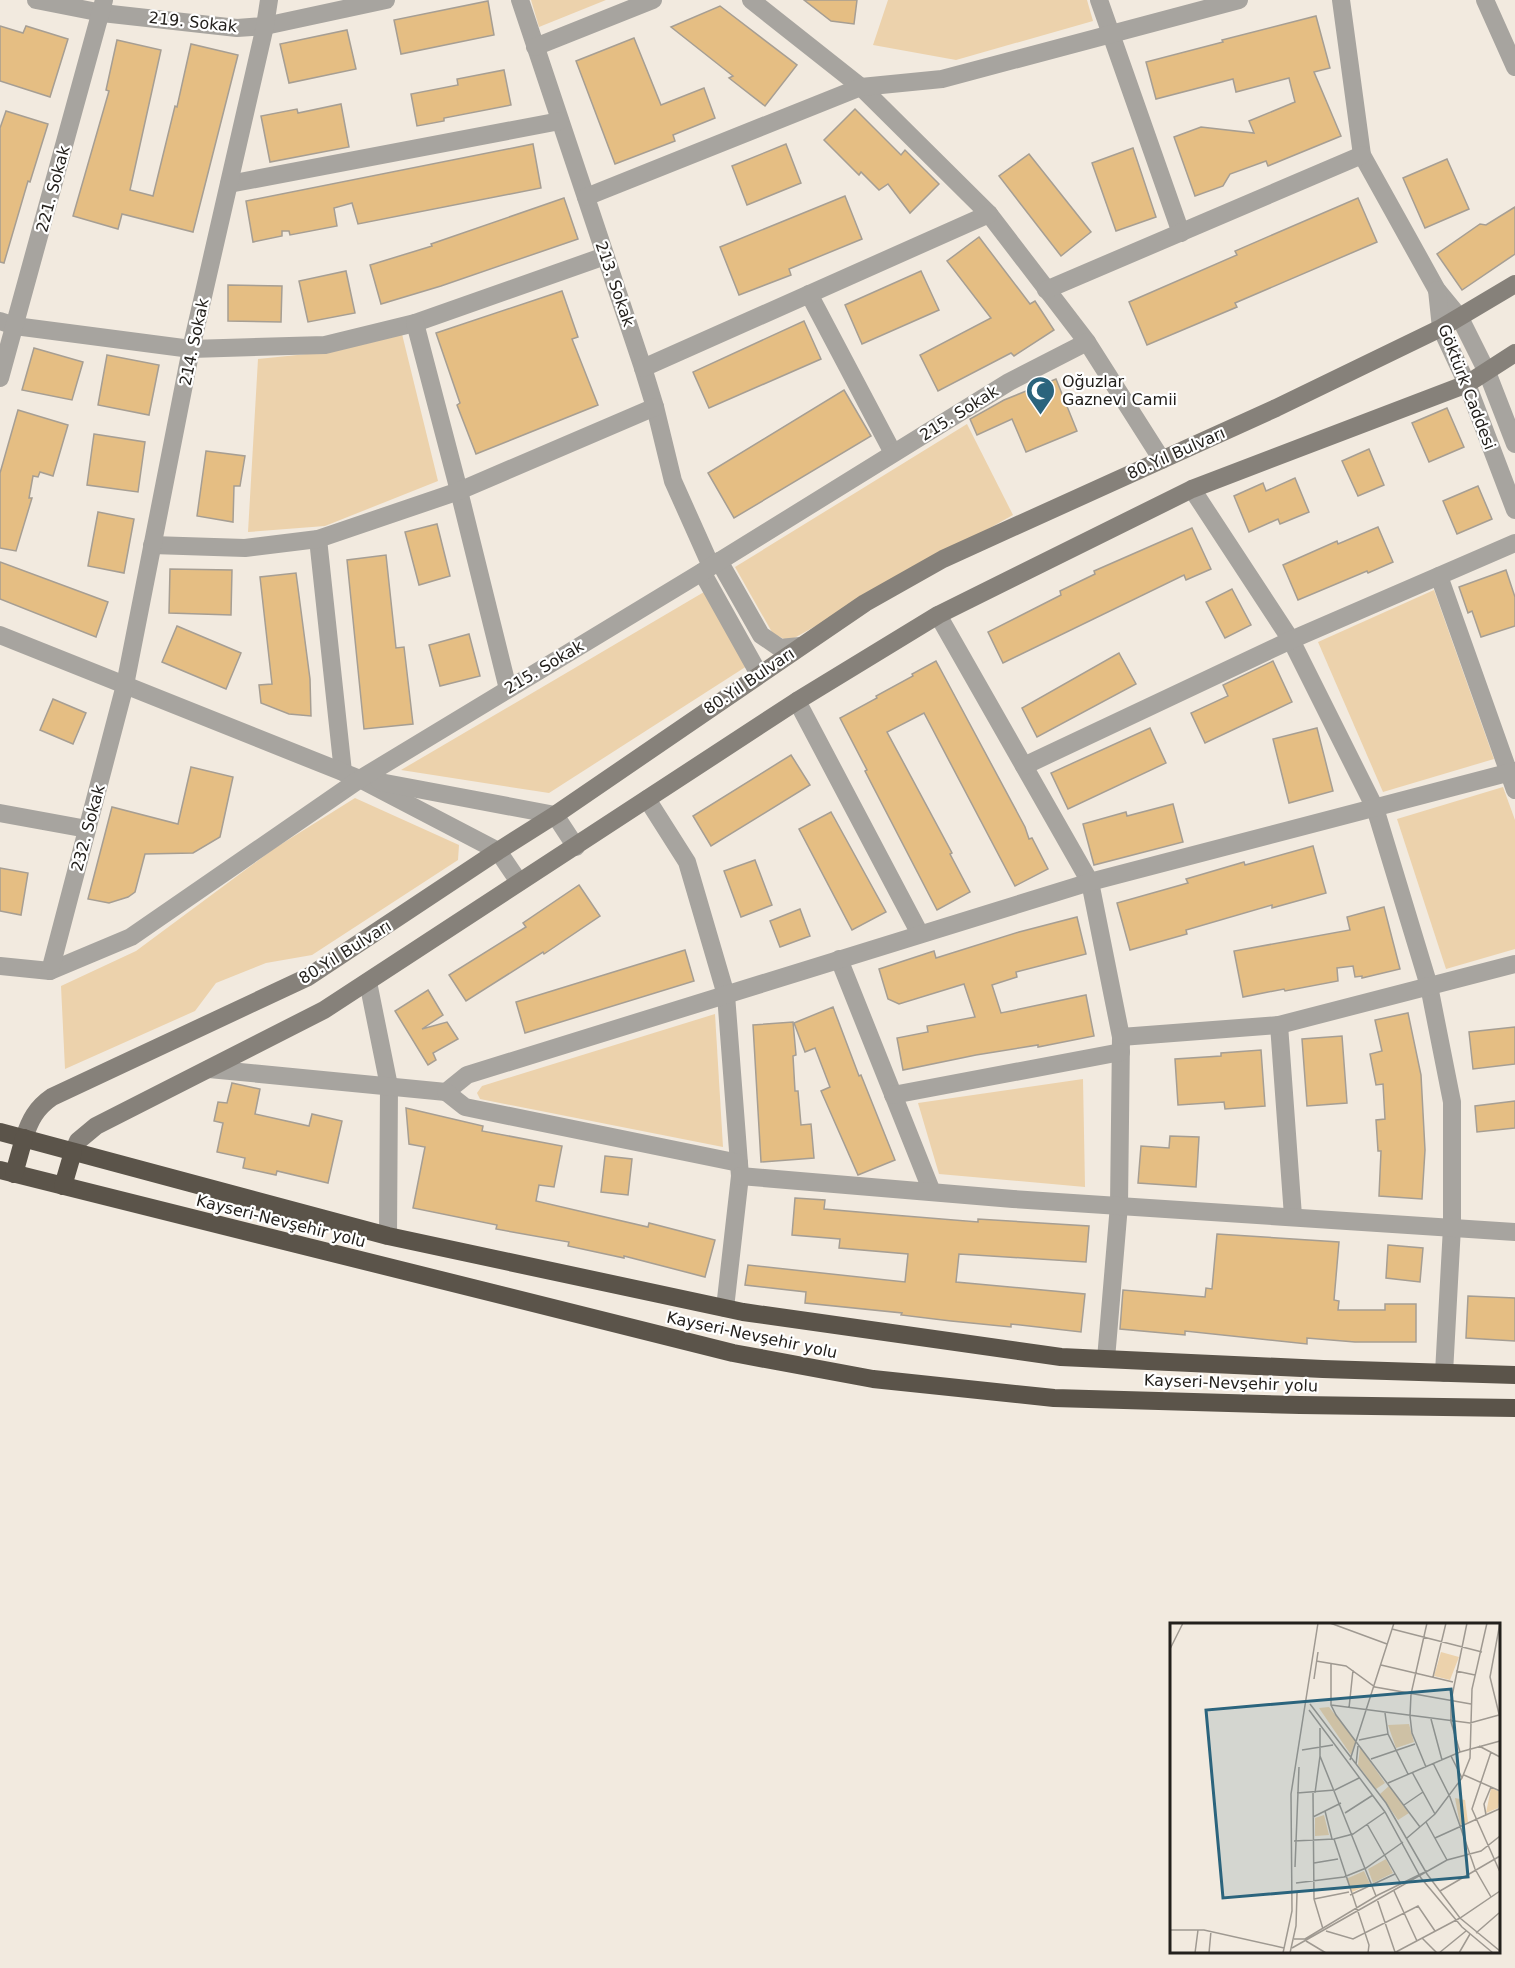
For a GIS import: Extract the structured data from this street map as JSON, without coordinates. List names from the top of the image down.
{
  "streets": {
    "highway": ["Kayseri-Nevşehir yolu"],
    "street": [
      "219. Sokak",
      "221. Sokak",
      "213. Sokak",
      "214. Sokak",
      "Göktürk Caddesi",
      "215. Sokak",
      "80.Yıl Bulvarı",
      "232. Sokak"
    ]
  },
  "crossings": [
    ["219. Sokak", "221. Sokak"],
    ["219. Sokak", "214. Sokak"],
    ["213. Sokak", "215. Sokak"],
    ["213. Sokak", "80.Yıl Bulvarı"],
    ["214. Sokak", "232. Sokak"],
    ["Göktürk Caddesi", "80.Yıl Bulvarı"],
    ["215. Sokak", "232. Sokak"],
    ["80.Yıl Bulvarı", "Kayseri-Nevşehir yolu"]
  ],
  "places": {
    "mosque": ["Oğuzlar Gaznevi Camii"]
  }
}
